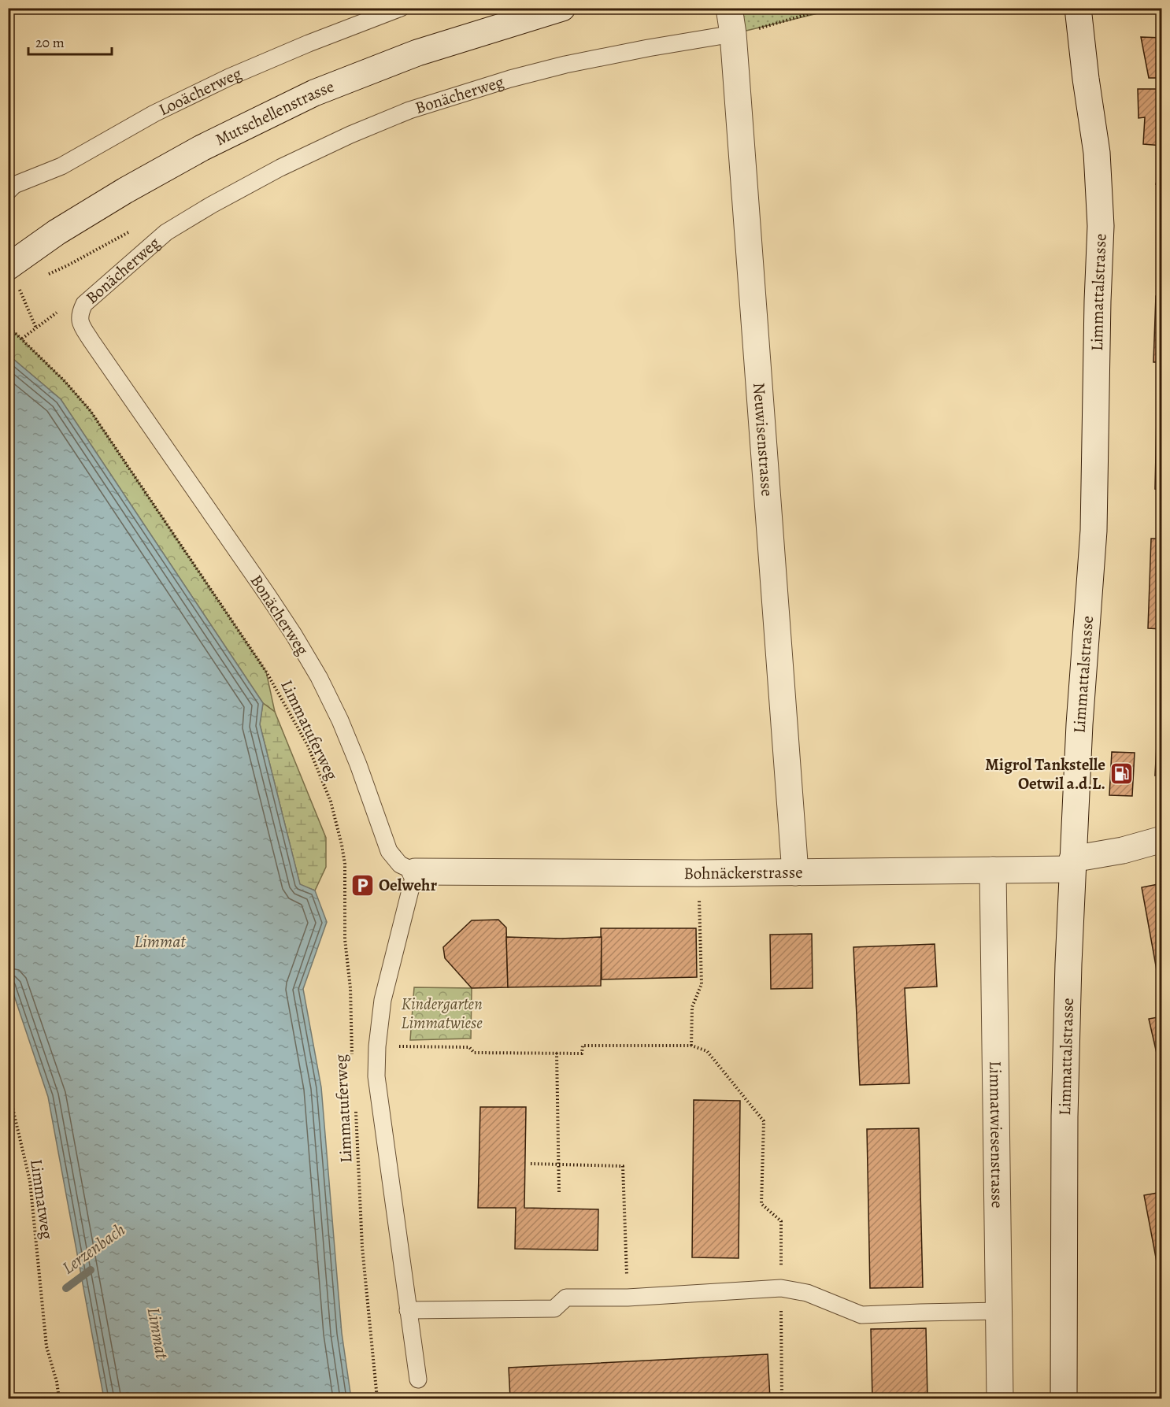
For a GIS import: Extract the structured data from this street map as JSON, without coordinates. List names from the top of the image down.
{
  "streets": {
    "street": [
      "Mutschellenstrasse",
      "Limmattalstrasse",
      "Neuwisenstrasse",
      "Bohnäckerstrasse",
      "Limmatwiesenstrasse"
    ],
    "lane": ["Looächerweg", "Bonächerweg"],
    "path": ["Limmatuferweg", "Limmatweg"]
  },
  "crossings": [
    ["Bonächerweg", "Neuwisenstrasse"],
    ["Bonächerweg", "Bohnäckerstrasse"],
    ["Limmattalstrasse", "Bohnäckerstrasse"],
    ["Neuwisenstrasse", "Bohnäckerstrasse"],
    ["Bohnäckerstrasse", "Limmatwiesenstrasse"]
  ],
  "water": ["Limmat", "Lerzenbach"],
  "parks": ["Kindergarten Limmatwiese"],
  "places": {
    "fuel station": ["Migrol Tankstelle Oetwil a.d.L."],
    "parking": ["Oelwehr"]
  },
  "scale_bar": "20 m"
}
